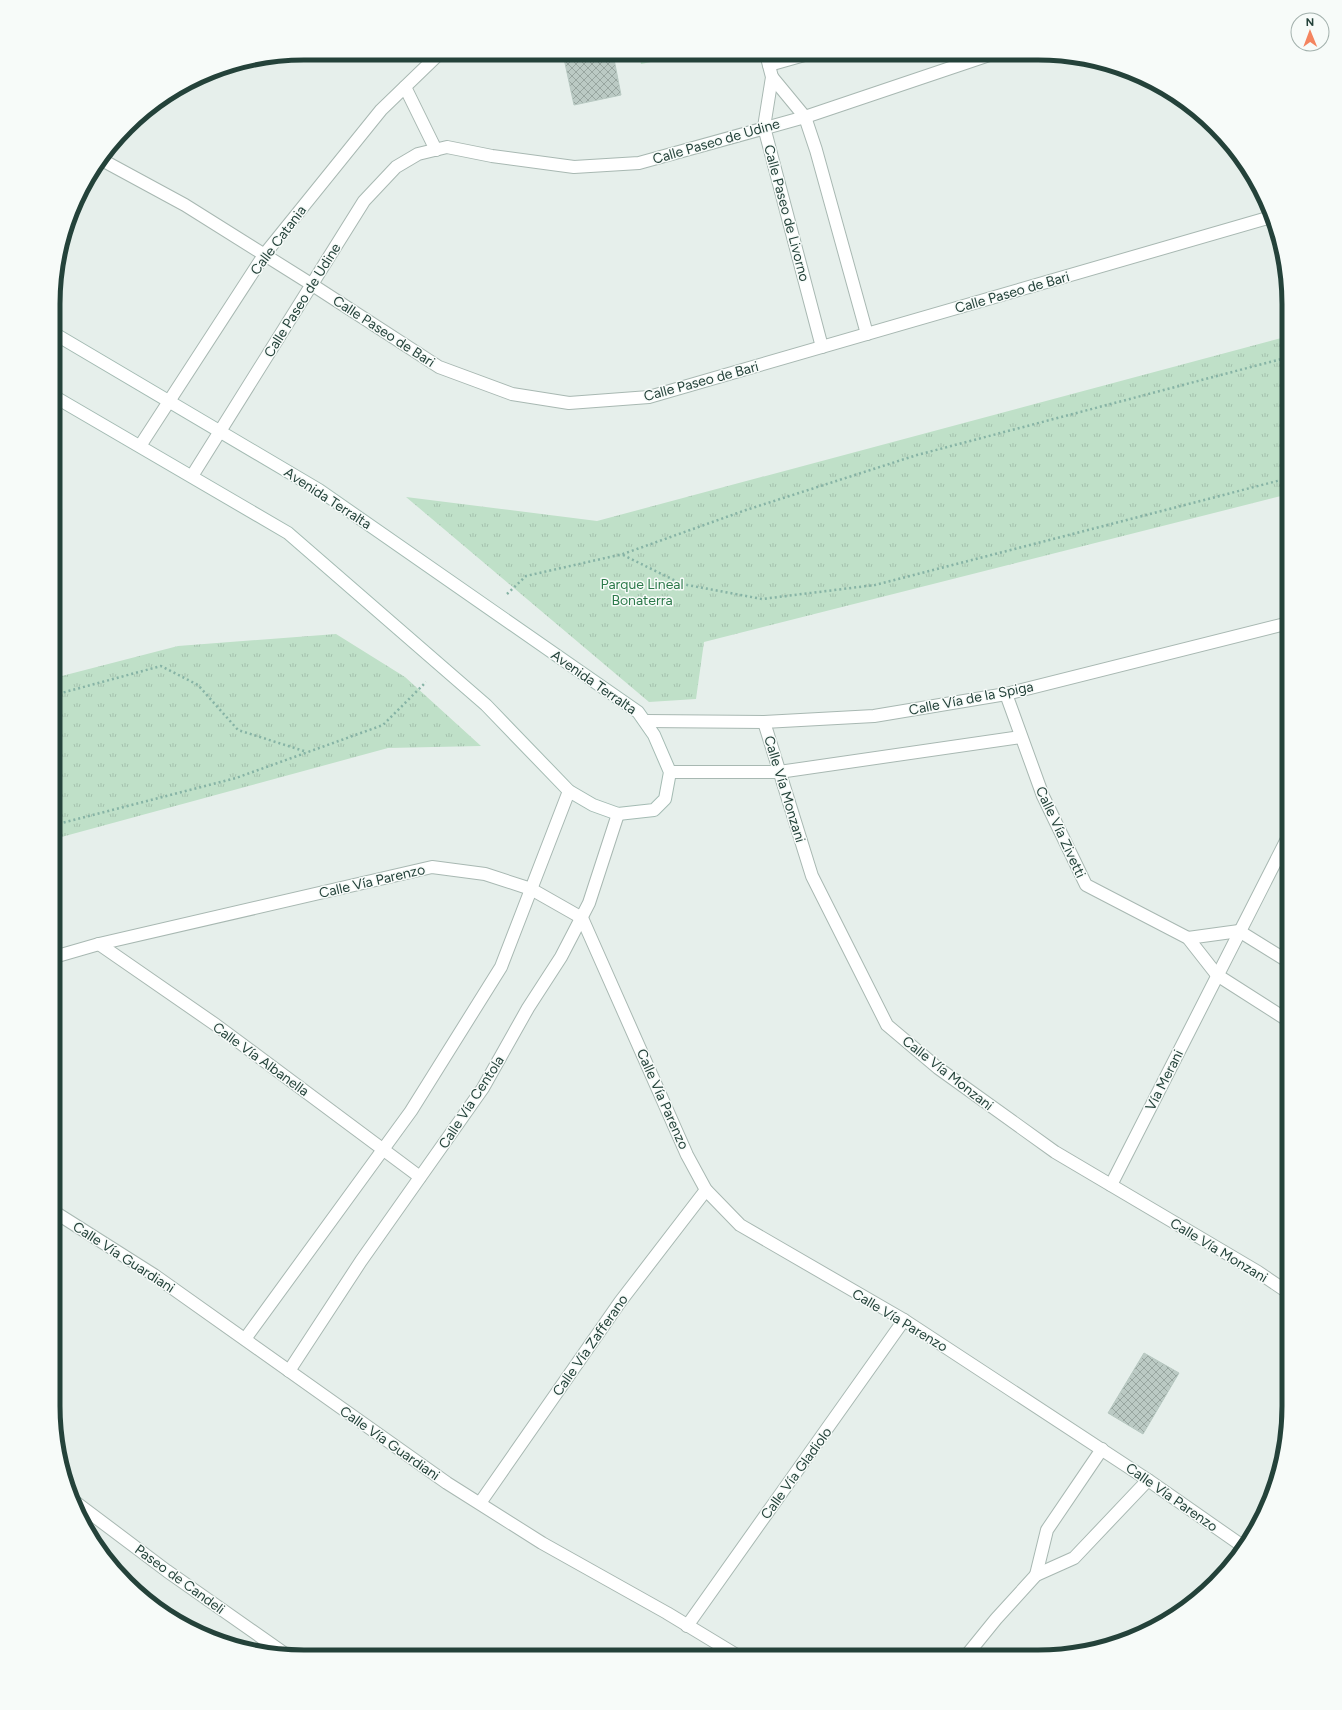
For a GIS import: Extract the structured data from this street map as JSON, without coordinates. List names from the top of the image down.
{
  "streets": {
    "street": [
      "Calle Paseo de Udine",
      "Calle Paseo de Livorno",
      "Calle Catania",
      "Calle Paseo de Bari",
      "Avenida Terralta",
      "Calle Vía de la Spiga",
      "Calle Vía Monzani",
      "Calle Vía Zivetti",
      "Calle Vía Parenzo",
      "Calle Vía Albanella",
      "Vía Merani",
      "Calle Vía Centola",
      "Calle Vía Guardiani",
      "Calle Vía Zafferano",
      "Calle Vía Gladiolo",
      "Paseo de Candeli"
    ]
  },
  "crossings": [
    ["Calle Paseo de Udine", "Calle Paseo de Livorno"],
    ["Calle Paseo de Udine", "Calle Paseo de Bari"],
    ["Calle Paseo de Udine", "Avenida Terralta"],
    ["Calle Paseo de Livorno", "Calle Paseo de Bari"],
    ["Calle Catania", "Calle Paseo de Bari"],
    ["Calle Catania", "Avenida Terralta"],
    ["Avenida Terralta", "Calle Vía de la Spiga"],
    ["Calle Vía de la Spiga", "Calle Vía Monzani"],
    ["Calle Vía de la Spiga", "Calle Vía Zivetti"],
    ["Calle Vía Monzani", "Vía Merani"],
    ["Calle Vía Zivetti", "Vía Merani"],
    ["Calle Vía Parenzo", "Calle Vía Albanella"],
    ["Calle Vía Parenzo", "Calle Vía Centola"],
    ["Calle Vía Parenzo", "Calle Vía Zafferano"],
    ["Calle Vía Parenzo", "Calle Vía Gladiolo"],
    ["Calle Vía Albanella", "Calle Vía Centola"],
    ["Calle Vía Centola", "Calle Vía Guardiani"],
    ["Calle Vía Guardiani", "Calle Vía Zafferano"],
    ["Calle Vía Guardiani", "Calle Vía Gladiolo"]
  ],
  "parks": ["Parque Lineal Bonaterra"],
  "north": "top"
}
